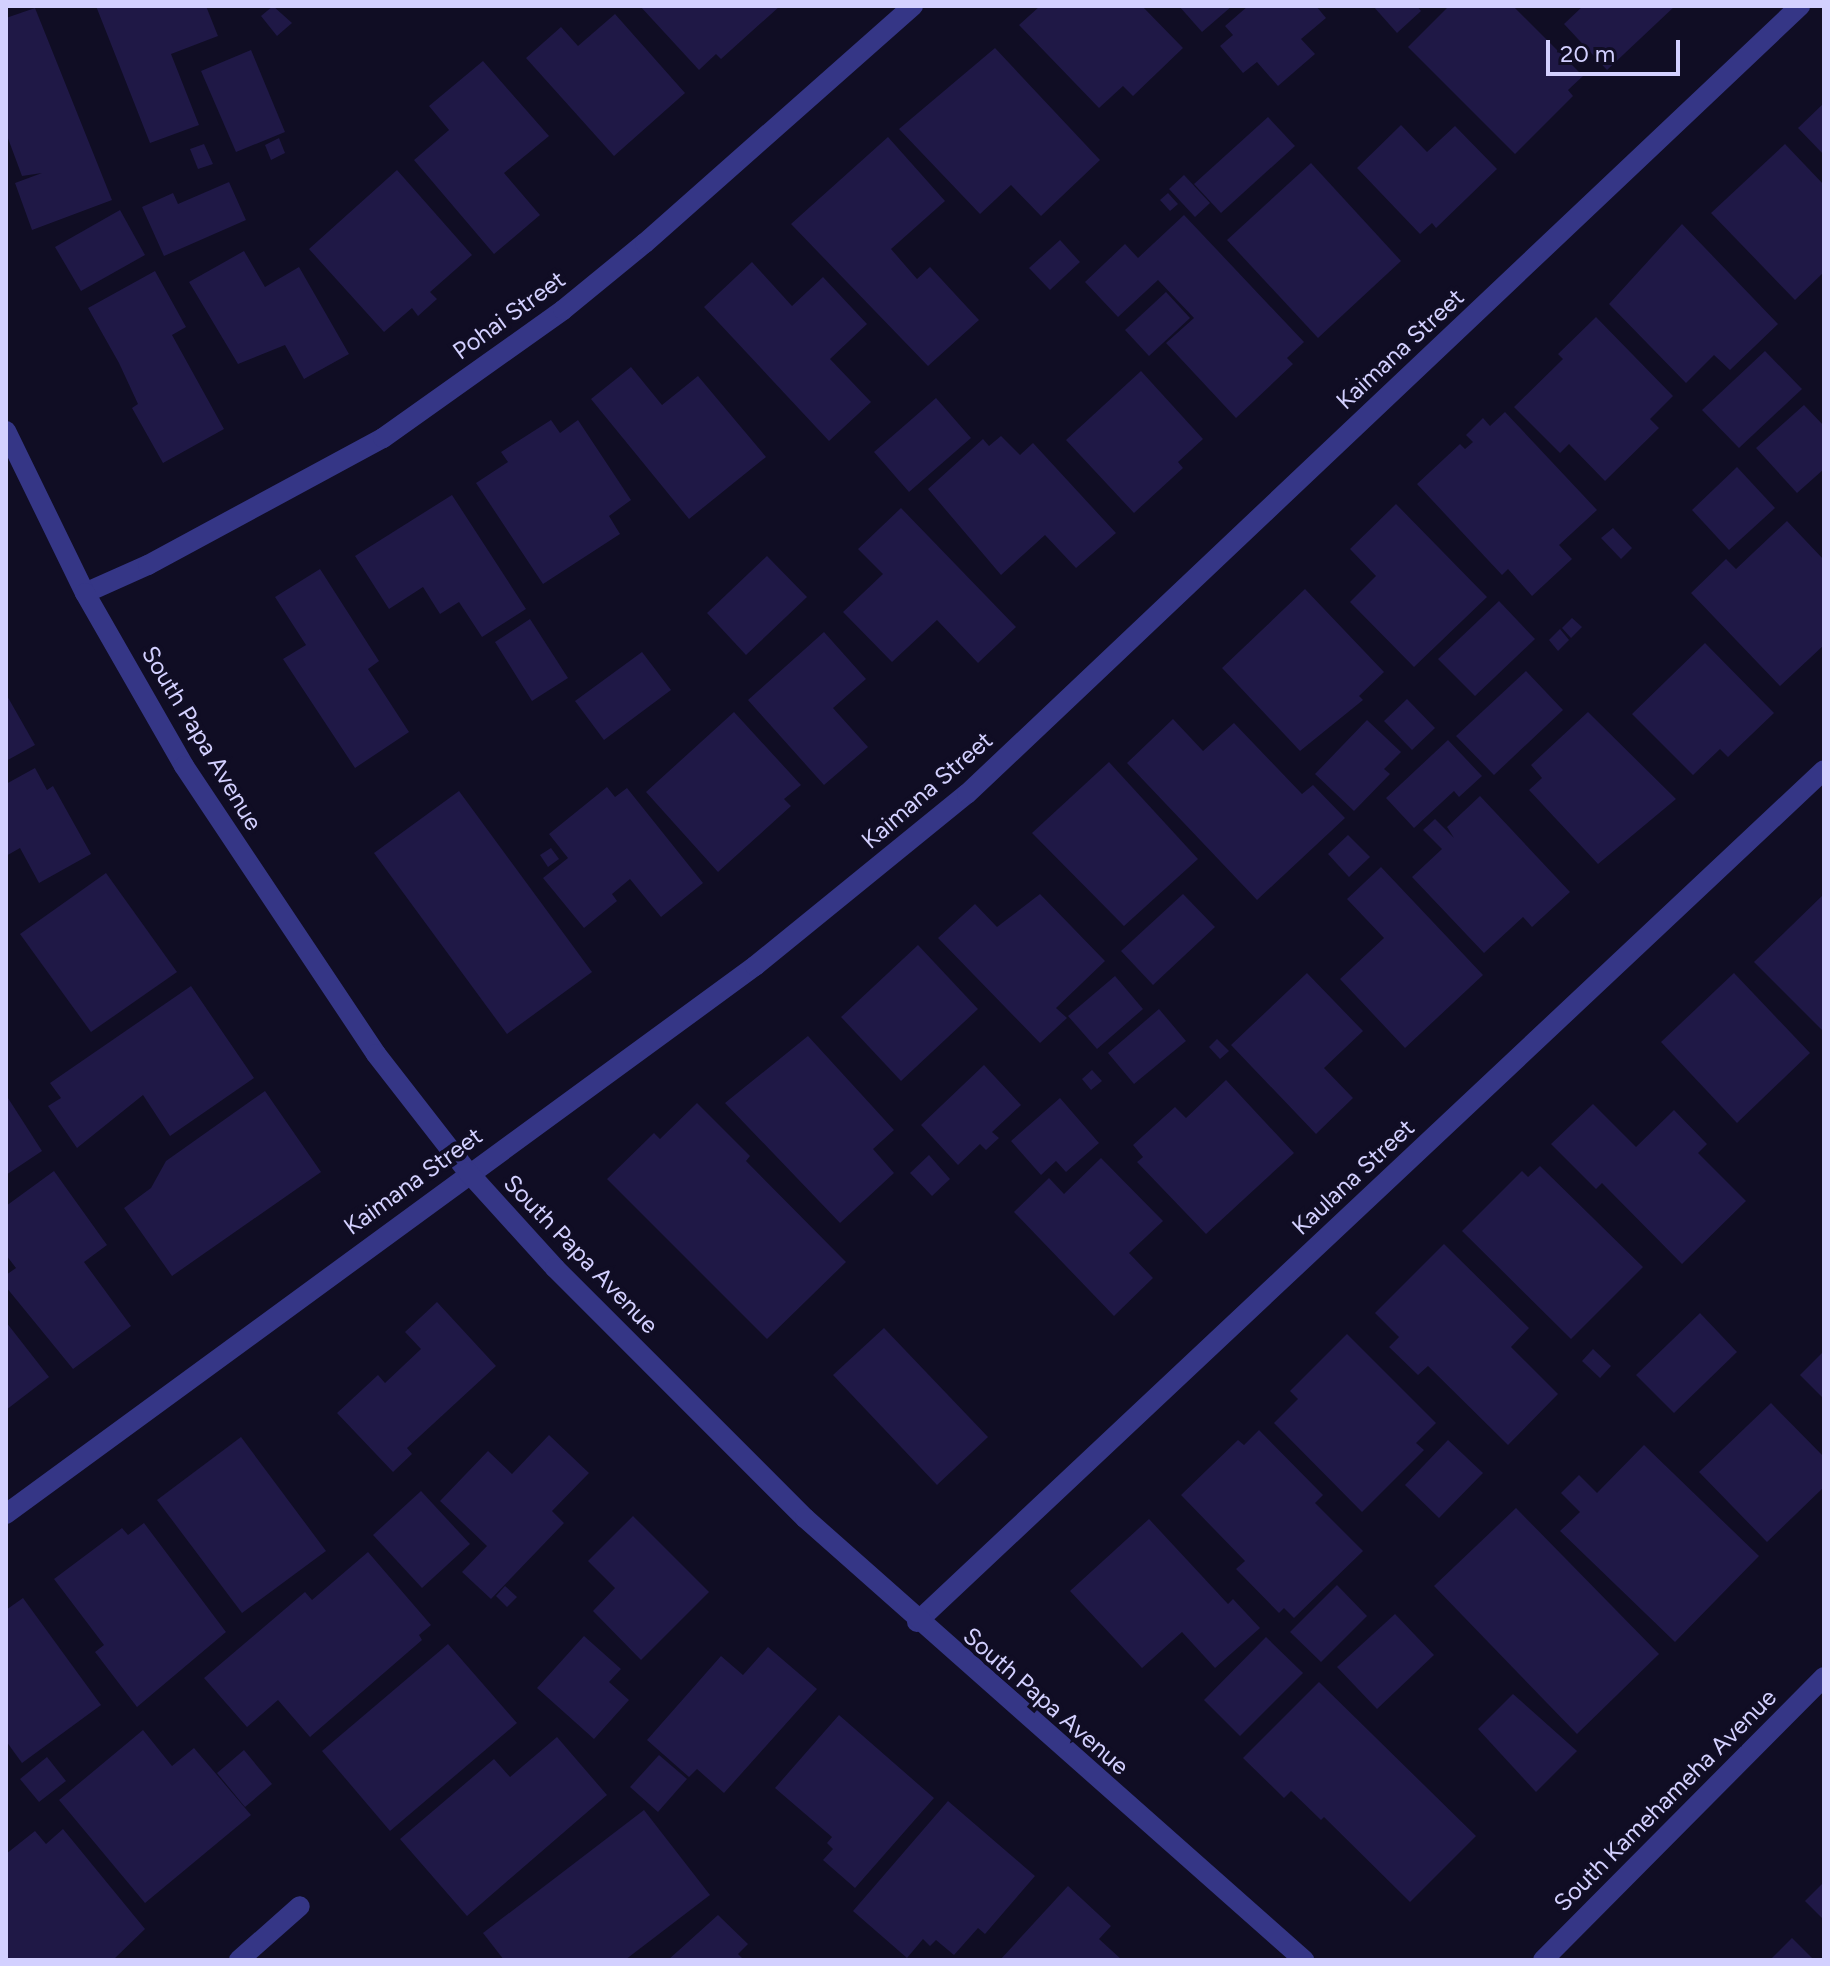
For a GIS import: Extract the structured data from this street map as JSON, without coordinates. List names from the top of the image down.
{
  "streets": {
    "street": [
      "Pohai Street",
      "Kaimana Street",
      "South Papa Avenue",
      "Kaulana Street",
      "South Kamehameha Avenue"
    ]
  },
  "crossings": [
    ["Pohai Street", "South Papa Avenue"],
    ["Kaimana Street", "South Papa Avenue"],
    ["South Papa Avenue", "Kaulana Street"]
  ],
  "scale_bar": "20 m"
}
